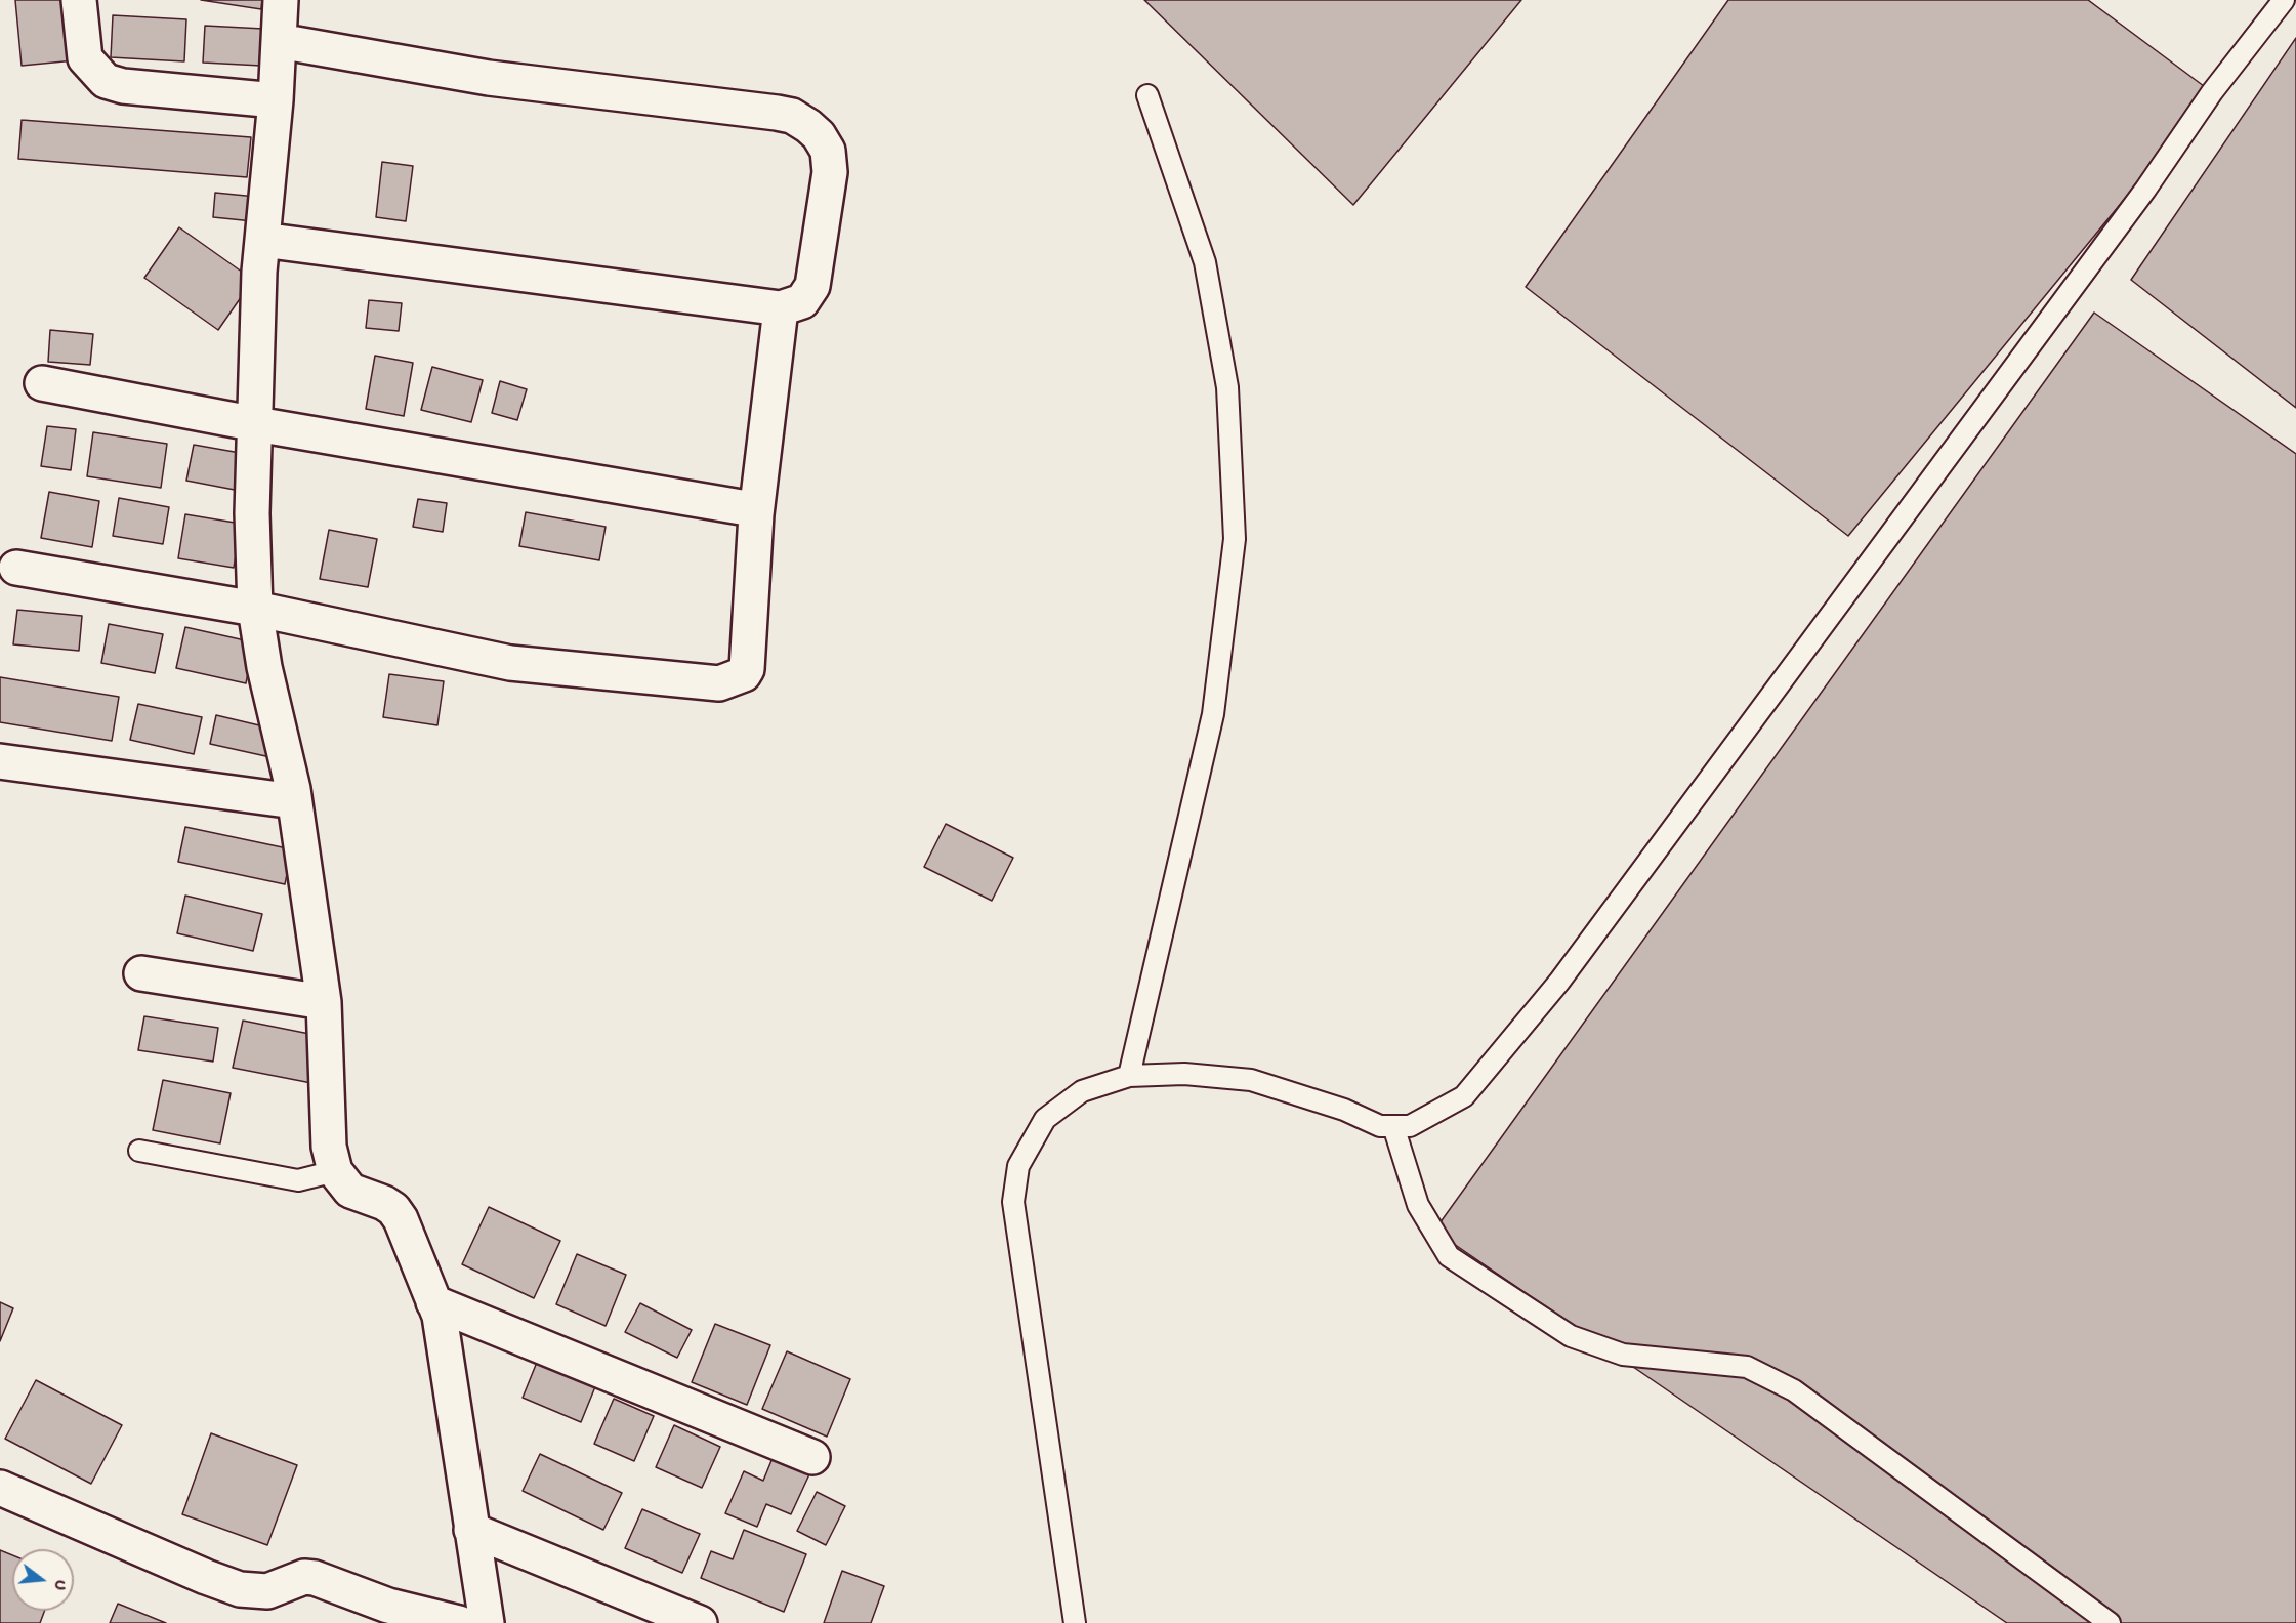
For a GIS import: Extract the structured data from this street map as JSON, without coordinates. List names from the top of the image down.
{
  "north": "right"
}
